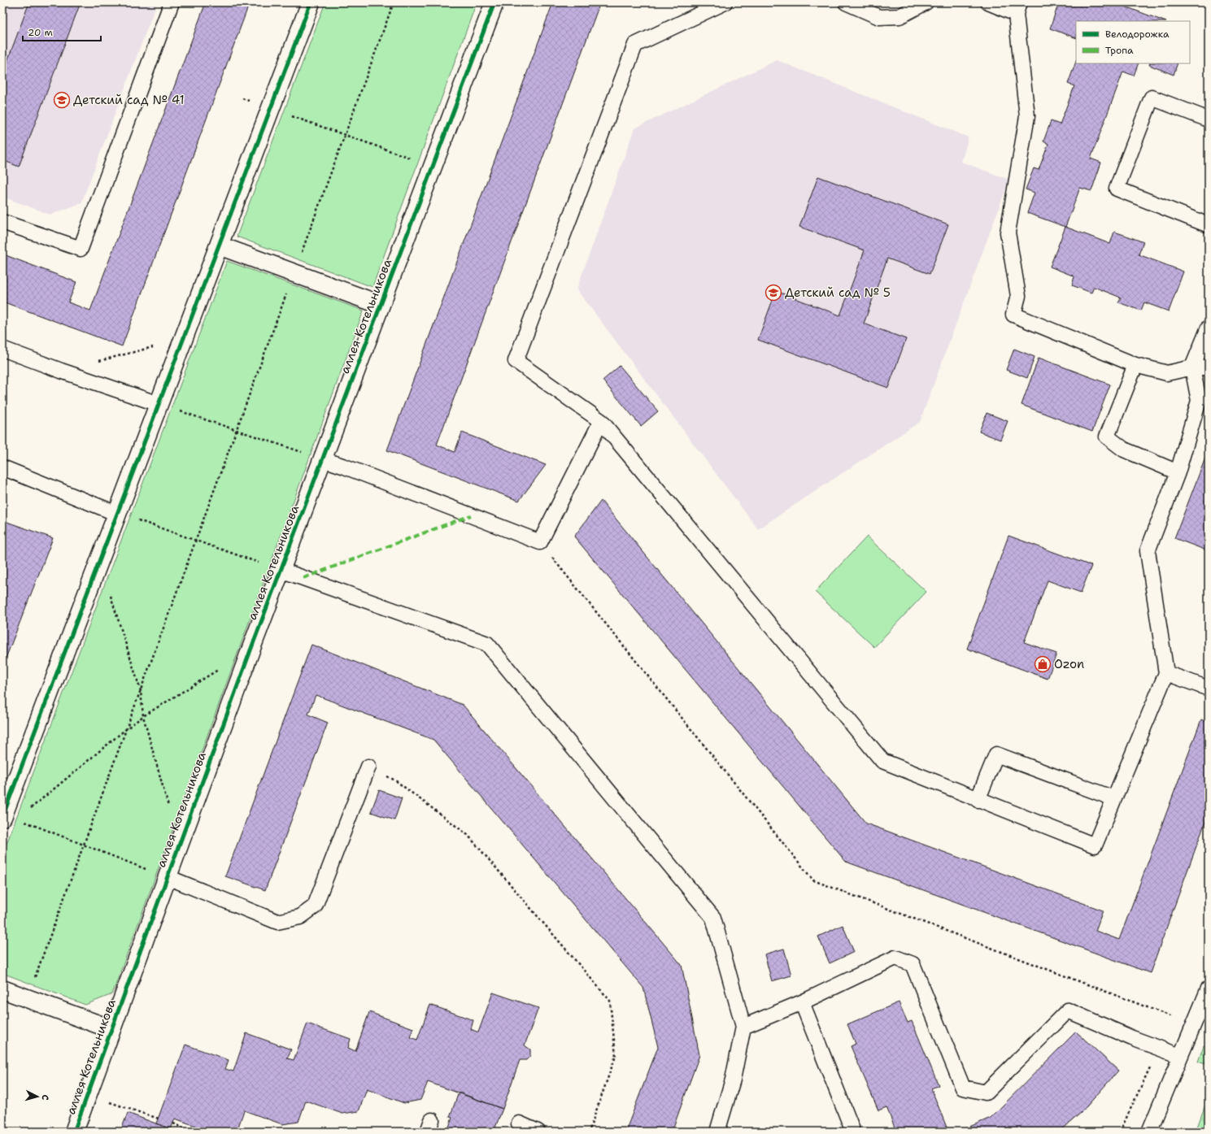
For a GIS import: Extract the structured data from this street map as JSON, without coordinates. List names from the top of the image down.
{
  "streets": {
    "street": ["аллея Котельникова"]
  },
  "places": {
    "school or university": ["Детский сад № 41", "Детский сад № 5"],
    "shop": ["Ozon"]
  },
  "legend": ["Велодорожка", "Тропа"],
  "scale_bar": "20 m",
  "north": "right"
}
